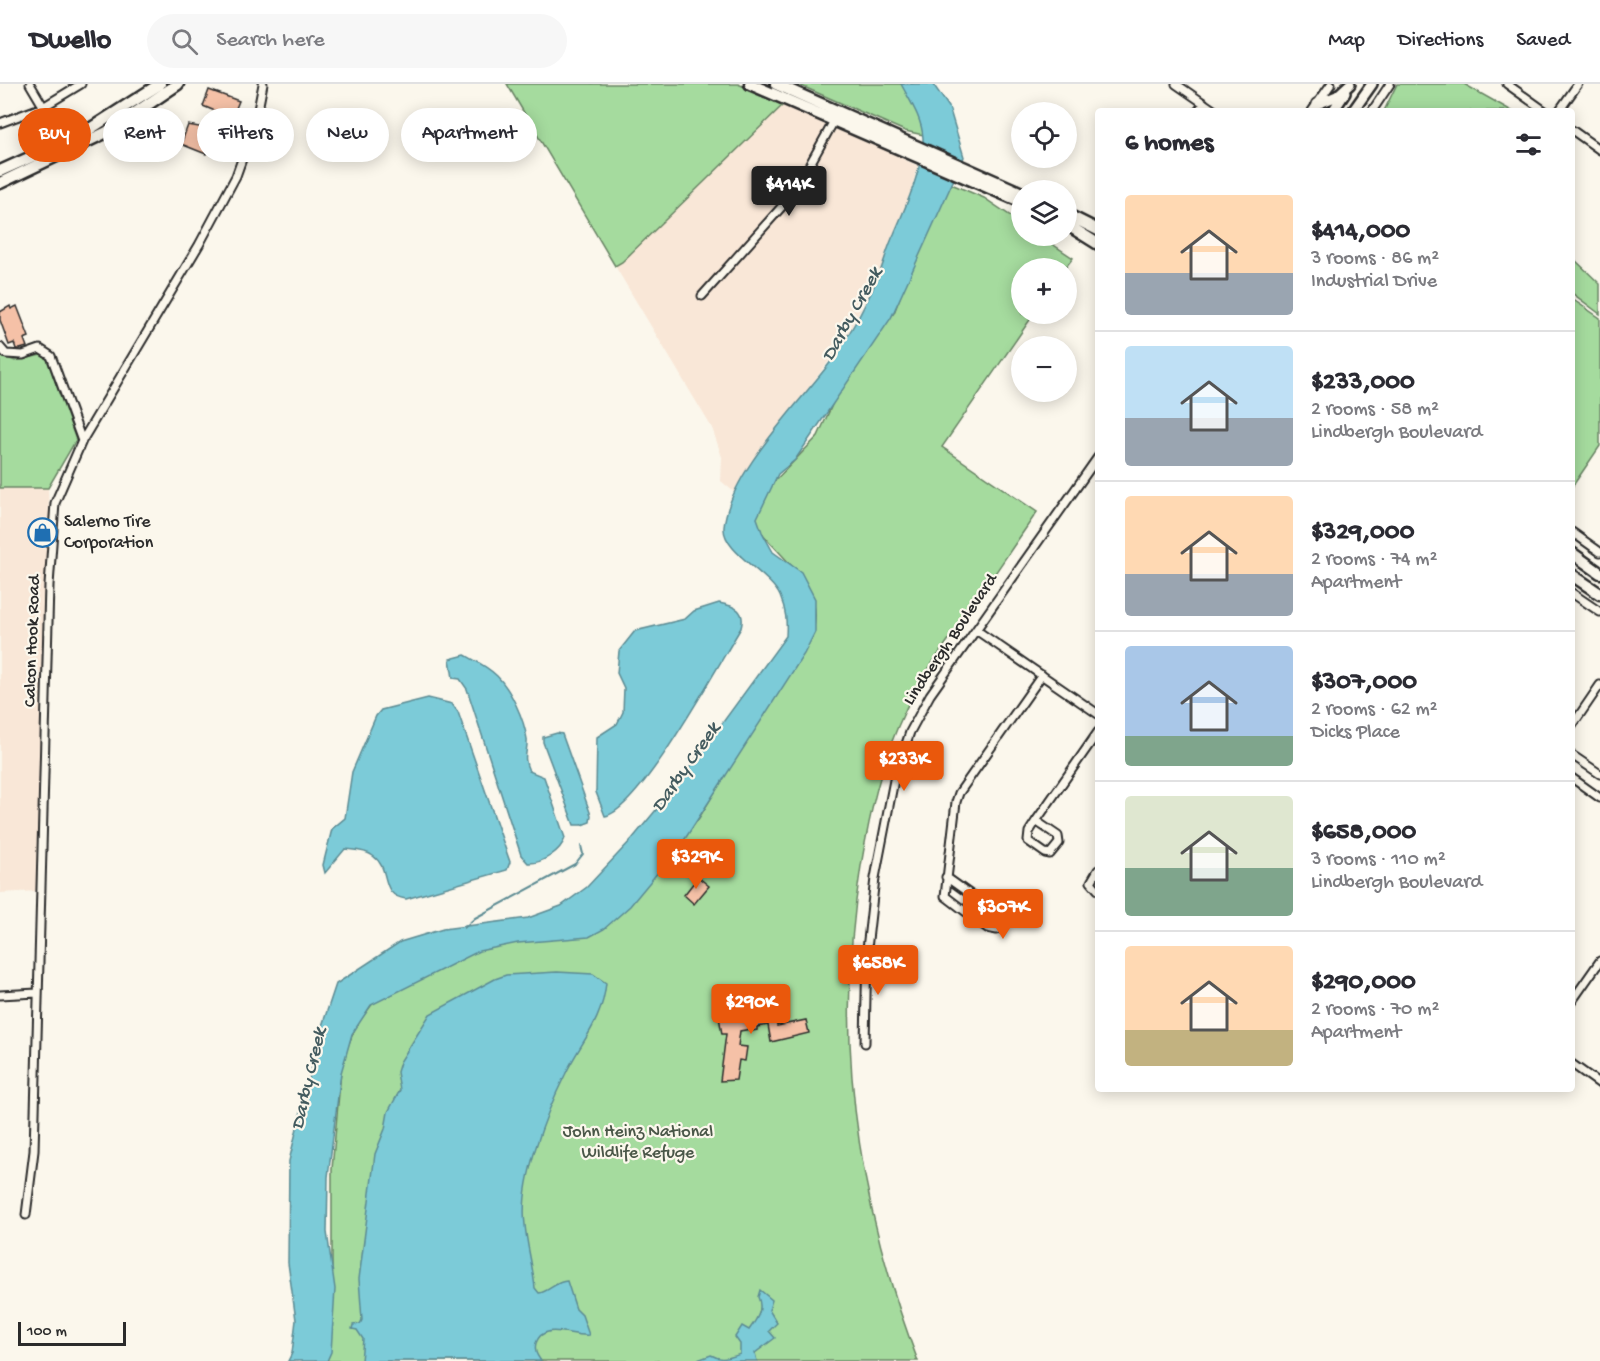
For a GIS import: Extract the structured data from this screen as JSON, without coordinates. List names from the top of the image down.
{
  "streets": {
    "street": ["Lindbergh Boulevard", "Calcon Hook Road"]
  },
  "water": ["Darby Creek"],
  "parks": ["John Heinz National Wildlife Refuge"],
  "places": {
    "shop": ["Salerno Tire Corporation"]
  },
  "scale_bar": "100 m",
  "page": {
    "header": "Dwello",
    "search": "Search here",
    "nav": ["Map", "Directions", "Saved"],
    "map_buttons": ["+", "−"],
    "chip": [
      "Buy",
      "Rent",
      "Filters",
      "New",
      "Apartment"
    ],
    "heading": "6 homes",
    "price": [
      "$414K",
      "$233K",
      "$329K",
      "$307K",
      "$658K",
      "$290K"
    ],
    "list": [
      {
        "name": "$414,000",
        "note": "3 rooms · 86 m² · Industrial Drive"
      },
      {
        "name": "$233,000",
        "note": "2 rooms · 58 m² · Lindbergh Boulevard"
      },
      {
        "name": "$329,000",
        "note": "2 rooms · 74 m² · Apartment"
      },
      {
        "name": "$307,000",
        "note": "2 rooms · 62 m² · Dicks Place"
      },
      {
        "name": "$658,000",
        "note": "3 rooms · 110 m² · Lindbergh Boulevard"
      },
      {
        "name": "$290,000",
        "note": "2 rooms · 70 m² · Apartment"
      }
    ],
    "scale": "100 m"
  }
}
